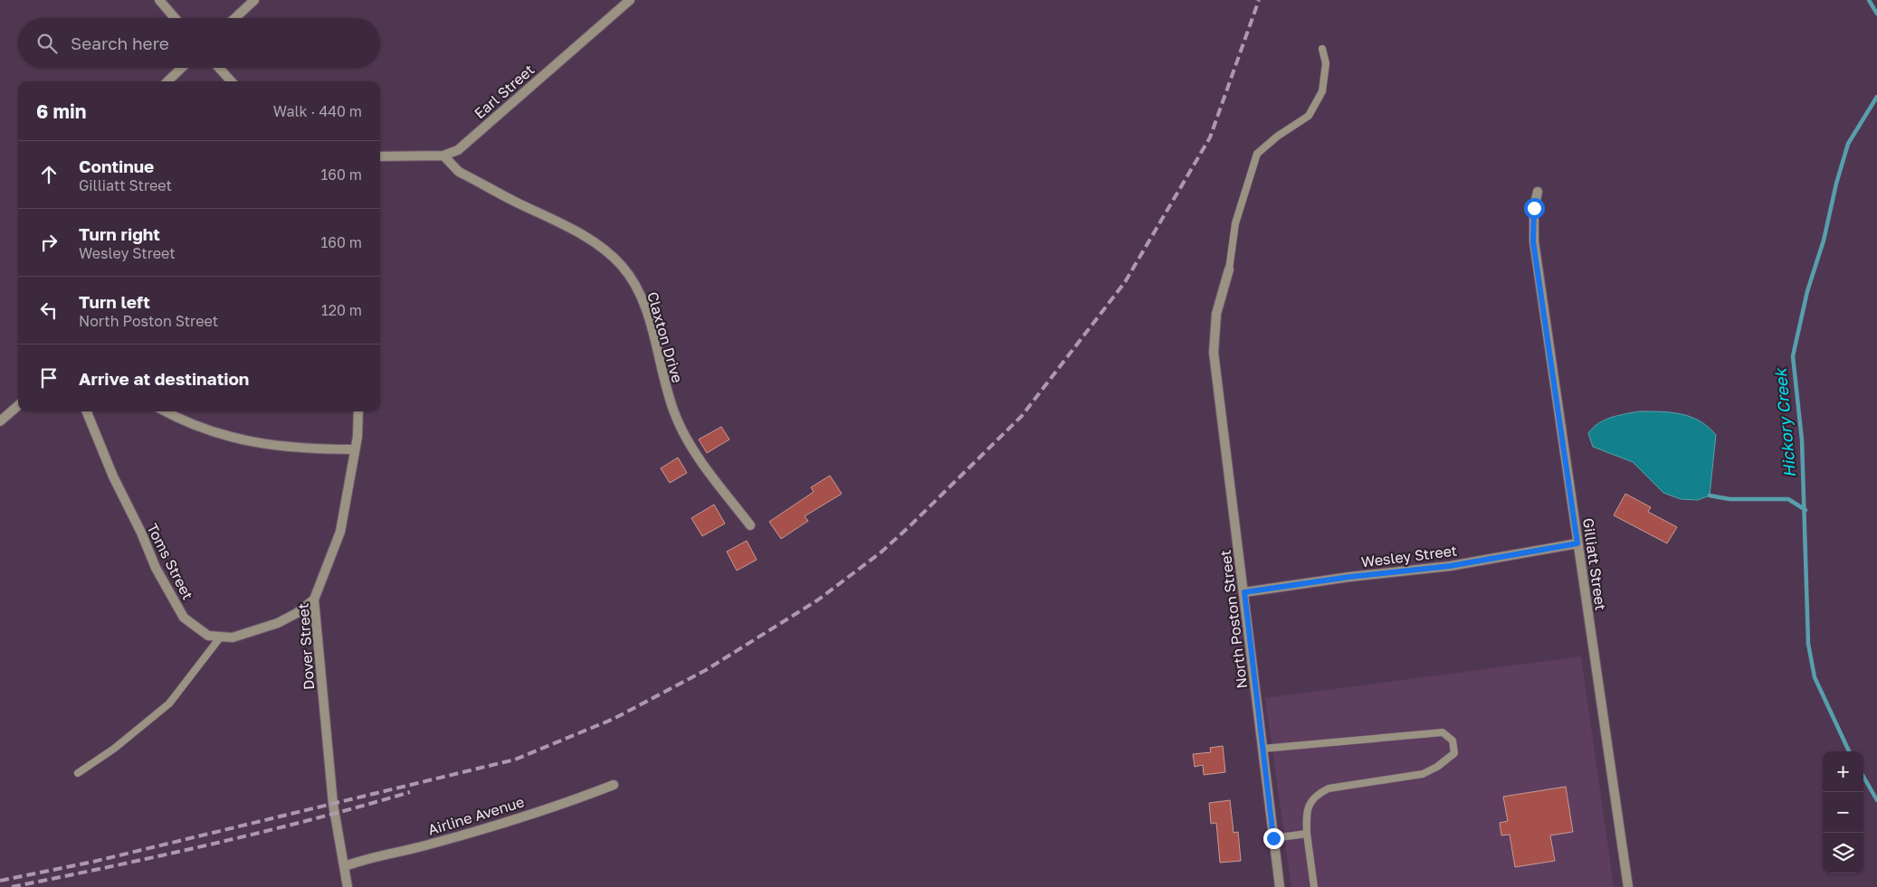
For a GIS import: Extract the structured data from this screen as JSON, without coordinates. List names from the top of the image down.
{
  "streets": {
    "street": [
      "Earl Street",
      "Claxton Drive",
      "Wesley Street",
      "Toms Street",
      "Gilliatt Street",
      "North Poston Street",
      "Dover Street",
      "Airline Avenue"
    ]
  },
  "crossings": [
    ["Earl Street", "Claxton Drive"],
    ["Wesley Street", "Gilliatt Street"],
    ["Wesley Street", "North Poston Street"],
    ["Toms Street", "Dover Street"],
    ["Dover Street", "Airline Avenue"]
  ],
  "water": ["Hickory Creek"],
  "page": {
    "search": "Search here",
    "heading": ["6 min", "Walk · 440 m"],
    "list": [
      ["Continue", "Gilliatt Street", "160 m"],
      ["Turn right", "Wesley Street", "160 m"],
      ["Turn left", "North Poston Street", "120 m"],
      "Arrive at destination"
    ],
    "map_buttons": ["+", "−"]
  }
}
